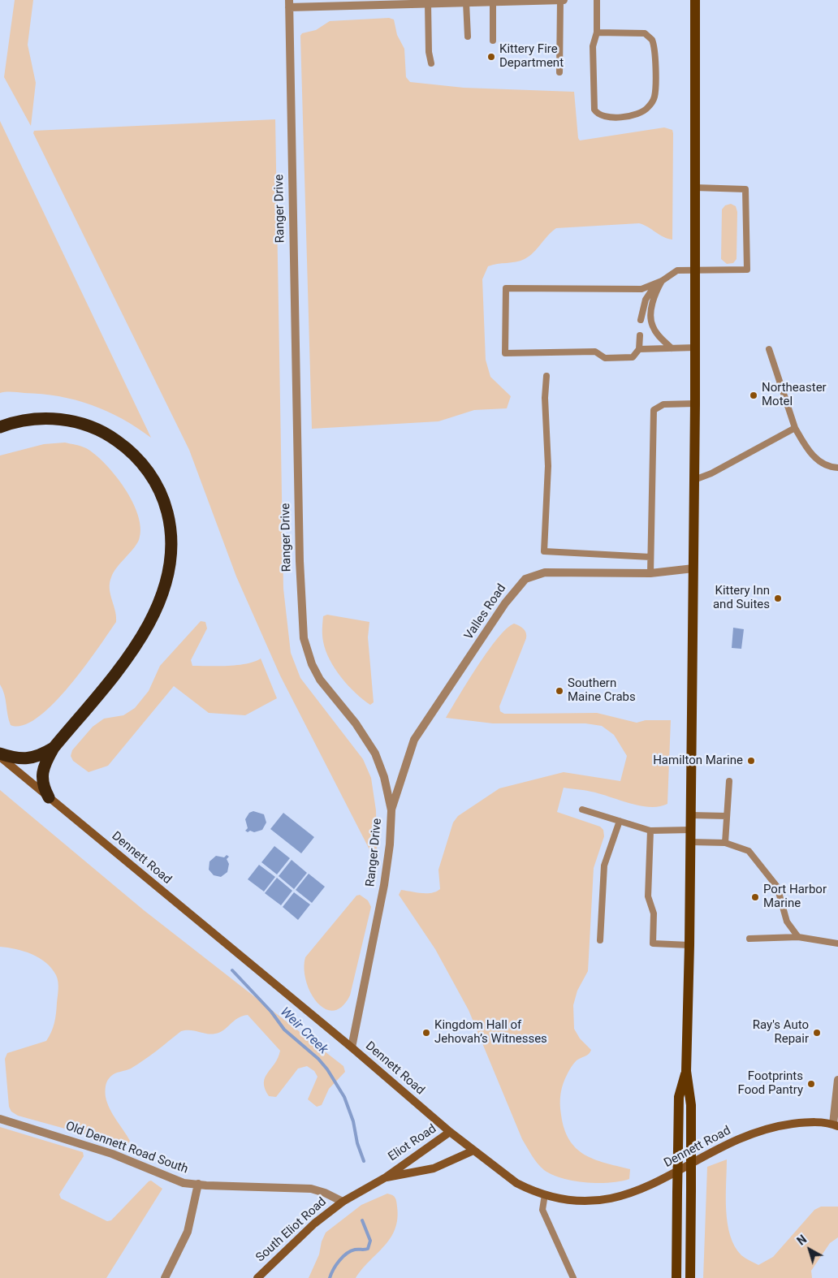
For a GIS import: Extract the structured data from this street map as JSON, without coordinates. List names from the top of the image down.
{
  "streets": {
    "main road": ["Dennett Road", "Eliot Road", "South Eliot Road"],
    "street": ["Ranger Drive", "Valles Road", "Old Dennett Road South"]
  },
  "crossings": [
    ["Ranger Drive", "Valles Road"],
    ["Ranger Drive", "Dennett Road"],
    ["Dennett Road", "Eliot Road"],
    ["Eliot Road", "South Eliot Road"],
    ["Old Dennett Road South", "South Eliot Road"]
  ],
  "water": ["Weir Creek"],
  "places": [
    "Kittery Fire Department",
    "Northeaster Motel",
    "Kittery Inn and Suites",
    "Southern Maine Crabs",
    "Hamilton Marine",
    "Port Harbor Marine",
    "Kingdom Hall of Jehovah’s Witnesses",
    "Ray's Auto Repair",
    "Footprints Food Pantry"
  ],
  "north": "top left"
}
